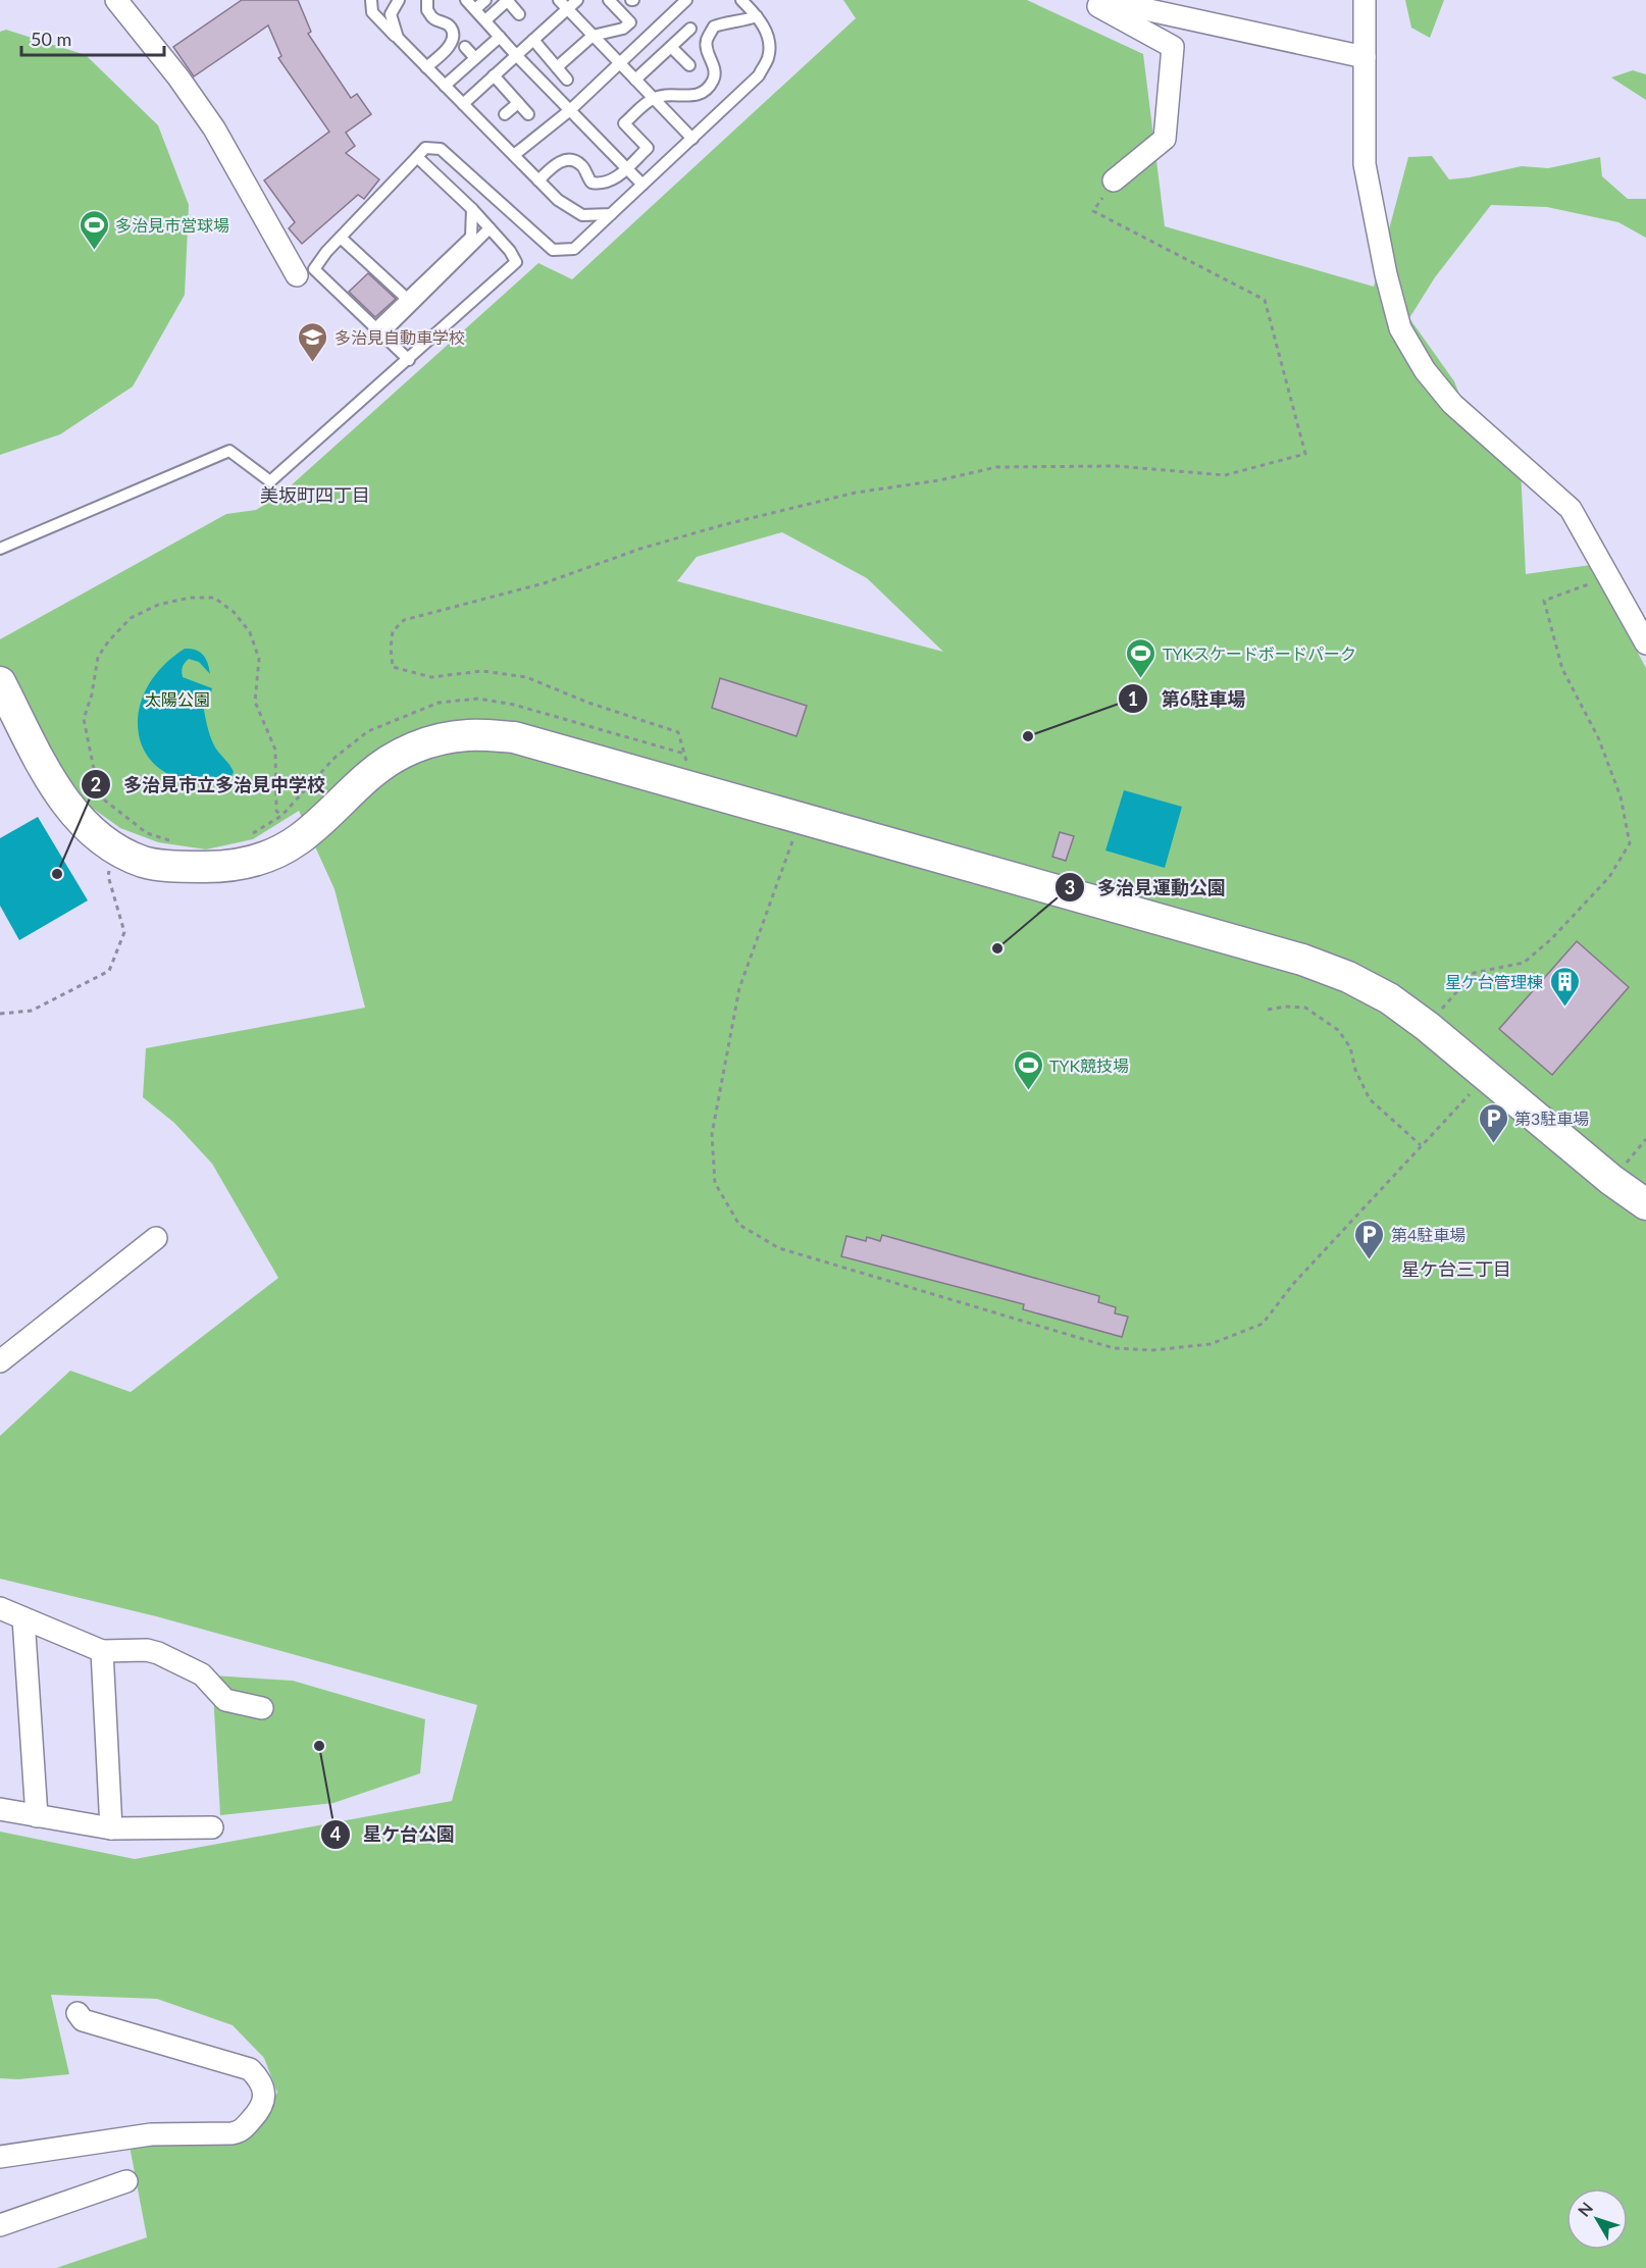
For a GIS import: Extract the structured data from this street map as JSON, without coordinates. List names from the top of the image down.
{
  "districts": ["美坂町四丁目", "星ケ台三丁目"],
  "parks": ["太陽公園"],
  "places": {
    "sports": ["多治見市営球場", "TYKスケードボードパーク", "TYK競技場"],
    "school or university": ["多治見自動車学校"],
    "other": [
      "第6駐車場",
      "多治見市立多治見中学校",
      "多治見運動公園",
      "星ケ台公園"
    ],
    "building": ["星ケ台管理棟"],
    "parking": ["第3駐車場", "第4駐車場"]
  },
  "scale_bar": "50 m",
  "north": "top left"
}
